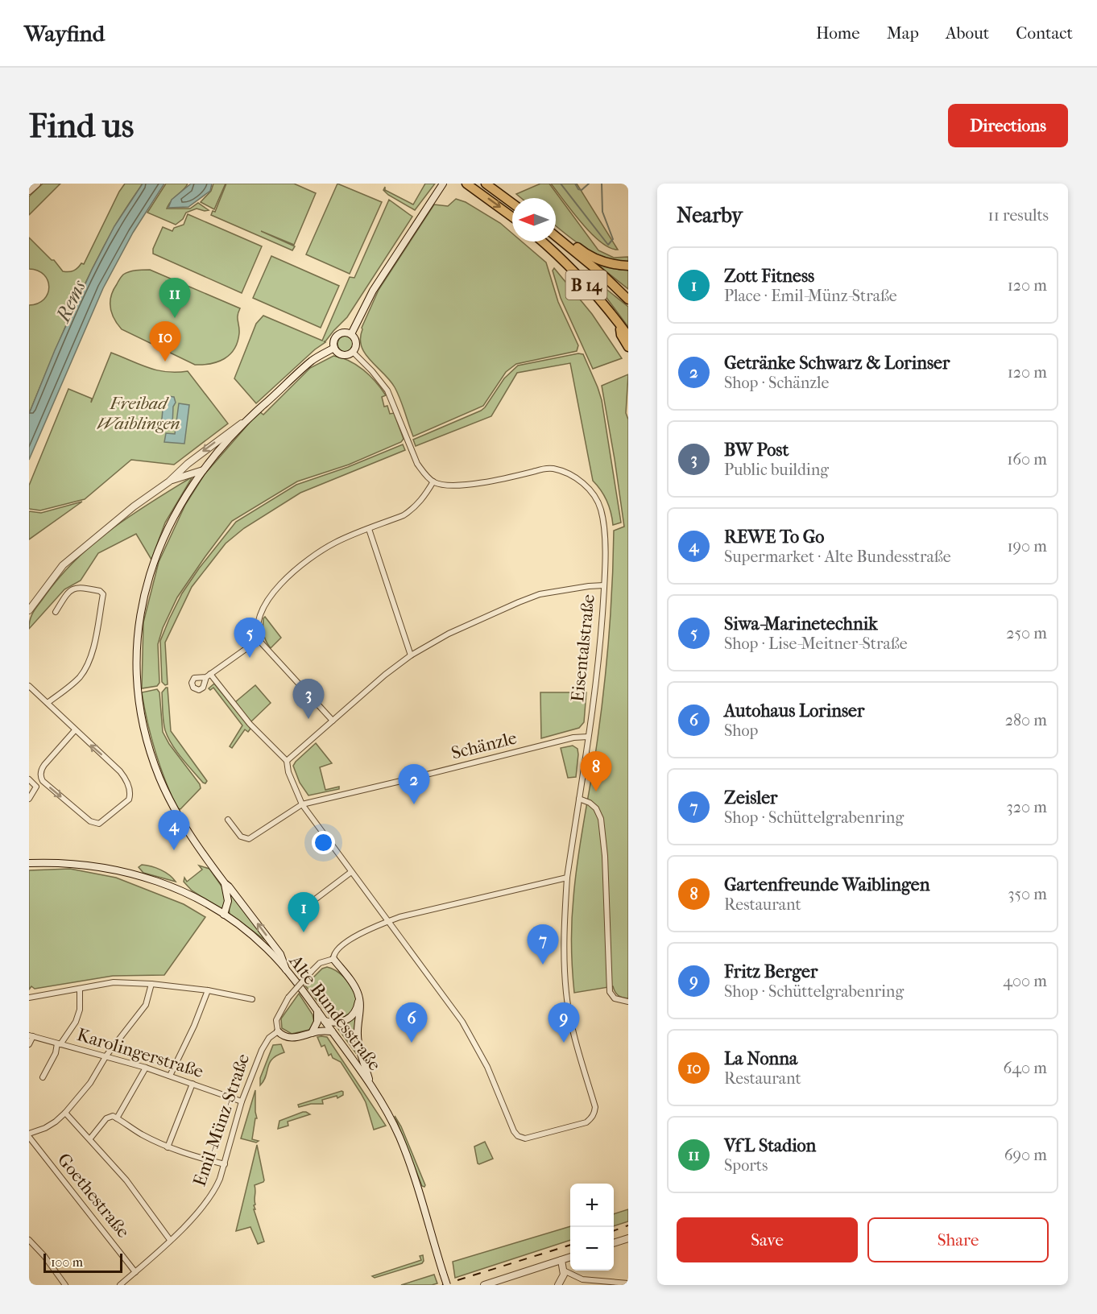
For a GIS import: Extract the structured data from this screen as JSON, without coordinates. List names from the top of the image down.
{
  "streets": {
    "highway": ["B 14"],
    "main road": ["Alte Bundesstraße"],
    "street": [
      "Eisentalstraße",
      "Schänzle",
      "Karolingerstraße",
      "Emil-Münz-Straße",
      "Goethestraße"
    ]
  },
  "crossings": [
    ["Eisentalstraße", "Schänzle"],
    ["Karolingerstraße", "Emil-Münz-Straße"],
    ["Emil-Münz-Straße", "Goethestraße"]
  ],
  "water": ["Rems"],
  "parks": ["Freibad Waiblingen"],
  "scale_bar": "100 m",
  "north": "left",
  "page": {
    "header": "Wayfind",
    "nav": [
      "Home",
      "Map",
      "About",
      "Contact"
    ],
    "buttons": [
      "Directions",
      ["Save", "Share"]
    ],
    "title": "Find us",
    "heading": ["Nearby", "11 results"],
    "list": [
      {
        "mark": "1",
        "name": "Zott Fitness",
        "note": "Place · Emil-Münz-Straße",
        "value": "120 m"
      },
      {
        "mark": "2",
        "name": "Getränke Schwarz & Lorinser",
        "note": "Shop · Schänzle",
        "value": "120 m"
      },
      {
        "mark": "3",
        "name": "BW Post",
        "note": "Public building",
        "value": "160 m"
      },
      {
        "mark": "4",
        "name": "REWE To Go",
        "note": "Supermarket · Alte Bundesstraße",
        "value": "190 m"
      },
      {
        "mark": "5",
        "name": "Siwa-Marinetechnik",
        "note": "Shop · Lise-Meitner-Straße",
        "value": "250 m"
      },
      {
        "mark": "6",
        "name": "Autohaus Lorinser",
        "note": "Shop",
        "value": "280 m"
      },
      {
        "mark": "7",
        "name": "Zeisler",
        "note": "Shop · Schüttelgrabenring",
        "value": "320 m"
      },
      {
        "mark": "8",
        "name": "Gartenfreunde Waiblingen",
        "note": "Restaurant",
        "value": "350 m"
      },
      {
        "mark": "9",
        "name": "Fritz Berger",
        "note": "Shop · Schüttelgrabenring",
        "value": "400 m"
      },
      {
        "mark": "10",
        "name": "La Nonna",
        "note": "Restaurant",
        "value": "640 m"
      },
      {
        "mark": "11",
        "name": "VfL Stadion",
        "note": "Sports",
        "value": "690 m"
      }
    ],
    "pins": [
      "11",
      "10",
      "5",
      "3",
      "8",
      "2",
      "4",
      "1",
      "7",
      "6",
      "9"
    ],
    "map_buttons": ["+", "−"],
    "scale": "100 m"
  }
}
